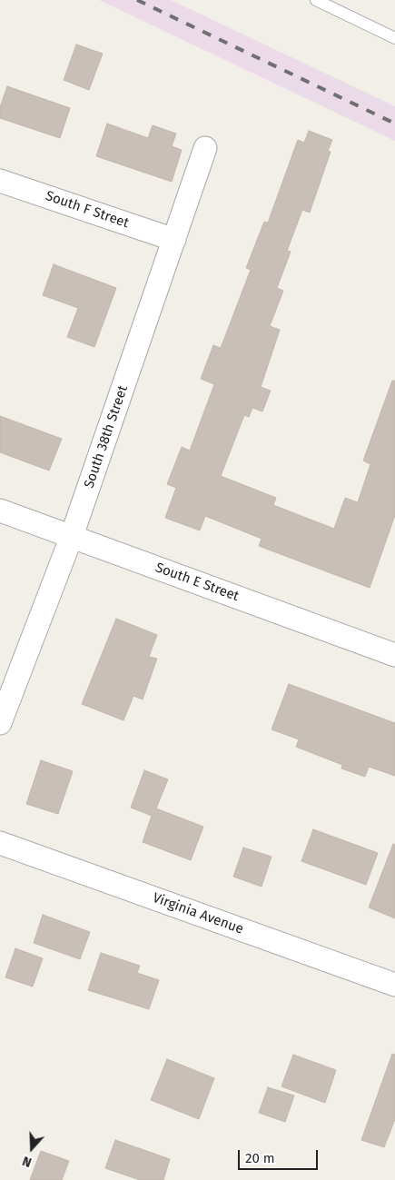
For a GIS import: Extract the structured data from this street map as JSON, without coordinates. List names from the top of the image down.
{
  "streets": {
    "street": [
      "South F Street",
      "South 38th Street",
      "South E Street",
      "Virginia Avenue"
    ]
  },
  "crossings": [
    ["South F Street", "South 38th Street"],
    ["South 38th Street", "South E Street"]
  ],
  "scale_bar": "20 m",
  "north": "bottom"
}
